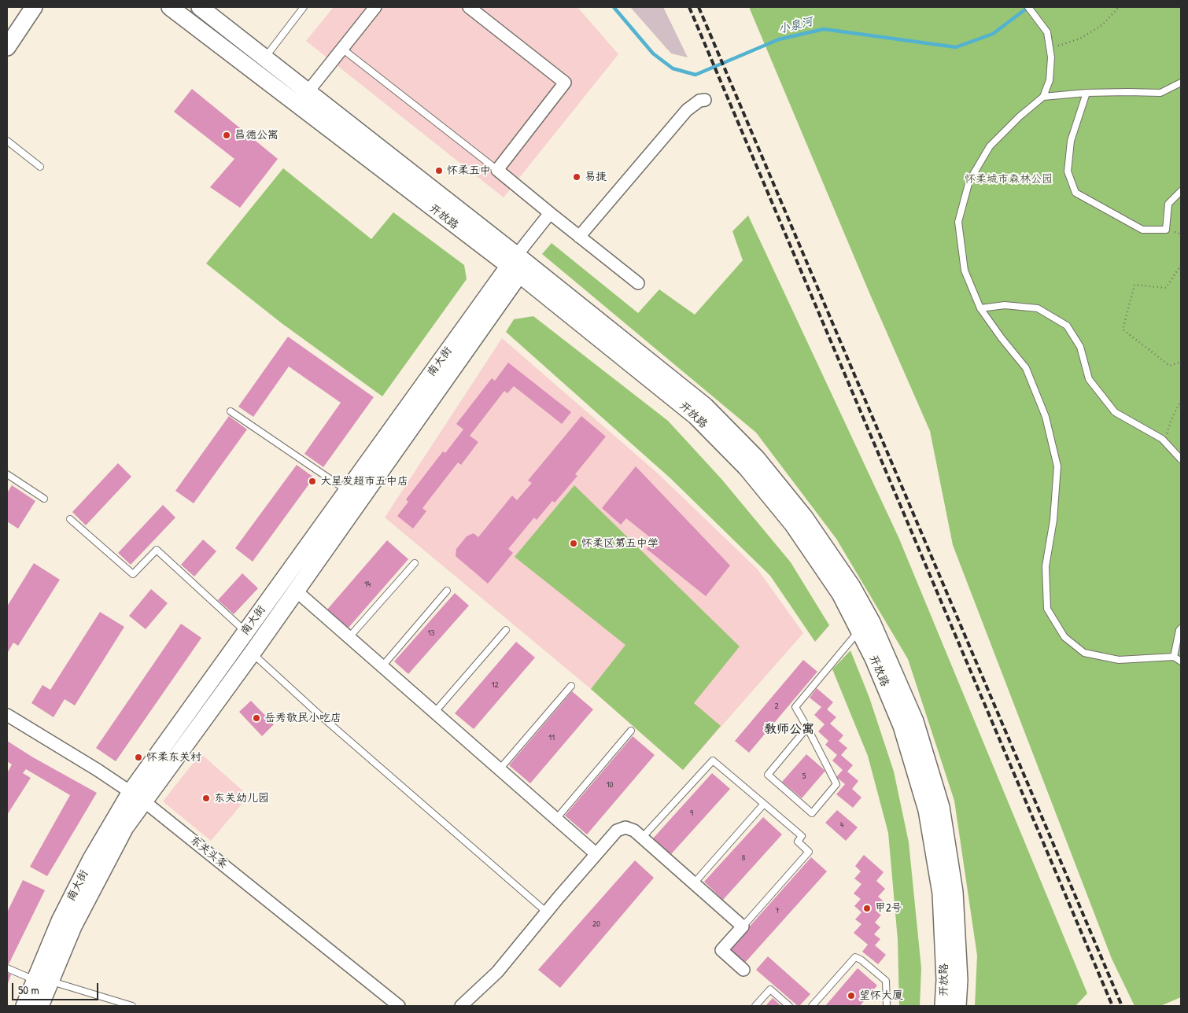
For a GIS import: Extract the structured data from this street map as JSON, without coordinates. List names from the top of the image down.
{
  "streets": {
    "main road": ["开放路", "南大街"],
    "street": ["东关头条"]
  },
  "crossings": [
    ["开放路", "南大街"],
    ["南大街", "东关头条"]
  ],
  "districts": ["教师公寓"],
  "water": ["小泉河"],
  "parks": ["怀柔城市森林公园"],
  "places": [
    "昌德公寓",
    "怀柔五中",
    "易捷",
    "大星发超市五中店",
    "怀柔区第五中学",
    "岳秀敬民小吃店",
    "怀柔东关村",
    "东关幼儿园",
    "甲2号",
    "望怀大厦"
  ],
  "house_numbers": [
    "14",
    "13",
    "12",
    "2",
    "11",
    "5",
    "10",
    "9",
    "4",
    "8",
    "7",
    "20"
  ],
  "scale_bar": "50 m"
}
